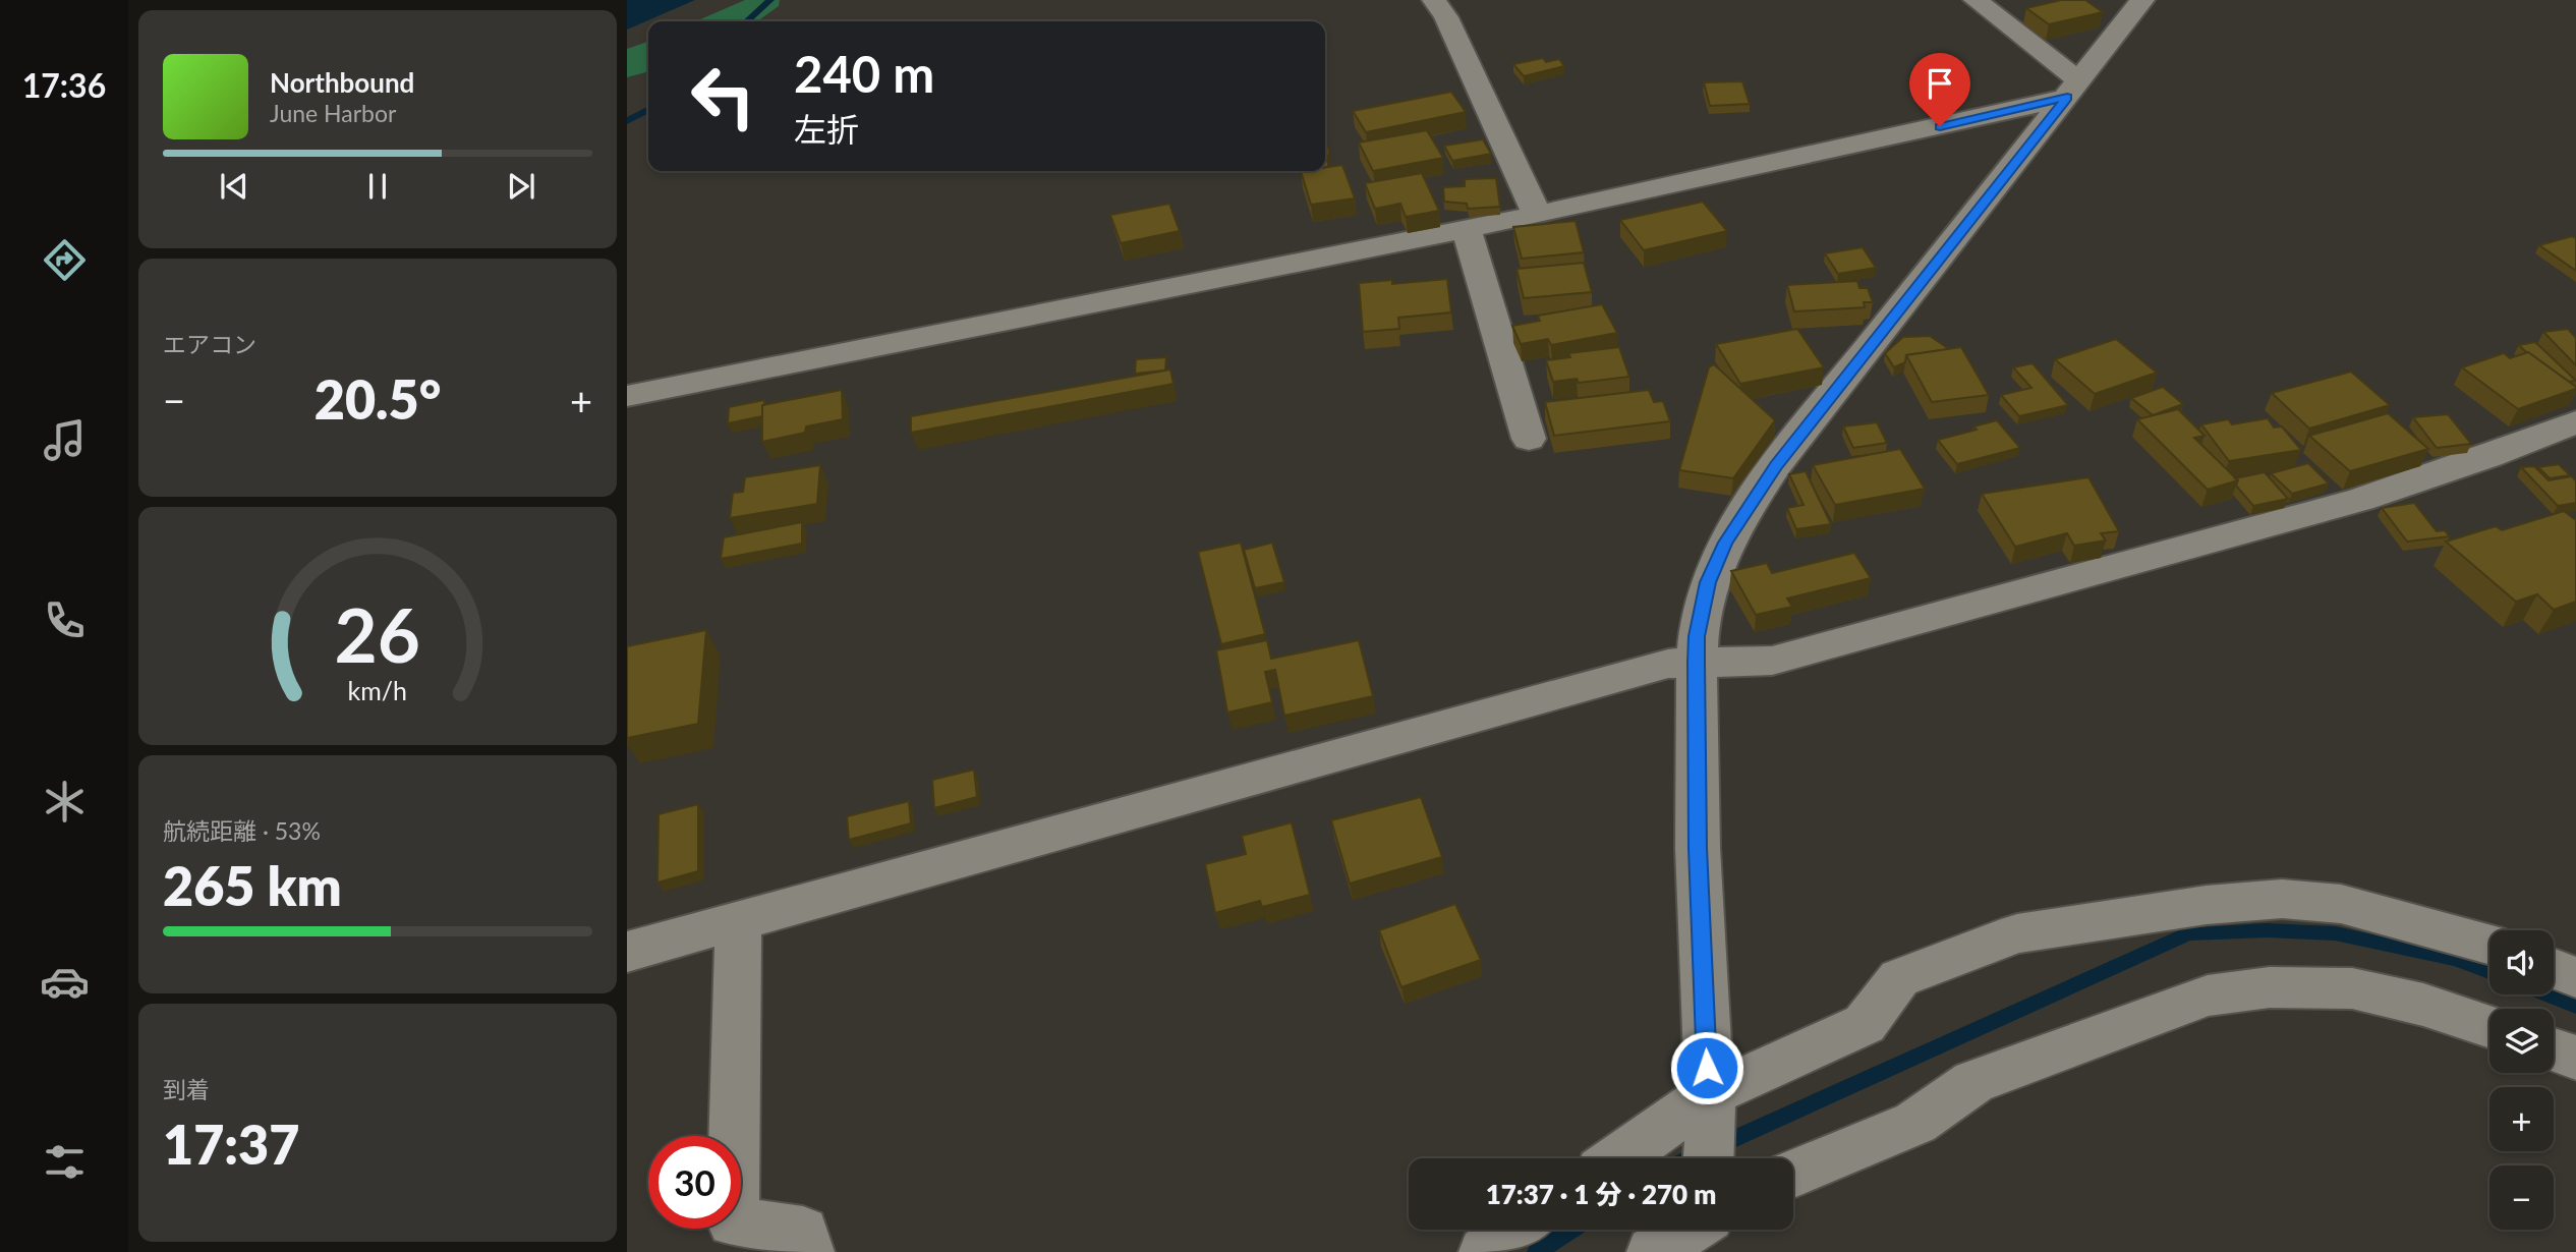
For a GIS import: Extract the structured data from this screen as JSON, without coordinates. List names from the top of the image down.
{
  "page": {
    "tabs": "17:36",
    "turn": ["240 m", "左折"],
    "song": ["Northbound", "June Harbor"],
    "tile": [
      "エアコン",
      ["航続距離 · 53%", "265 km"],
      ["到着", "17:37"]
    ],
    "heat": ["−", "20.5°", "+"],
    "map_buttons": ["+", "−"],
    "limit": "30",
    "trip": "17:37 · 1 分 · 270 m",
    "gauge": ["26", "km/h"]
  }
}
